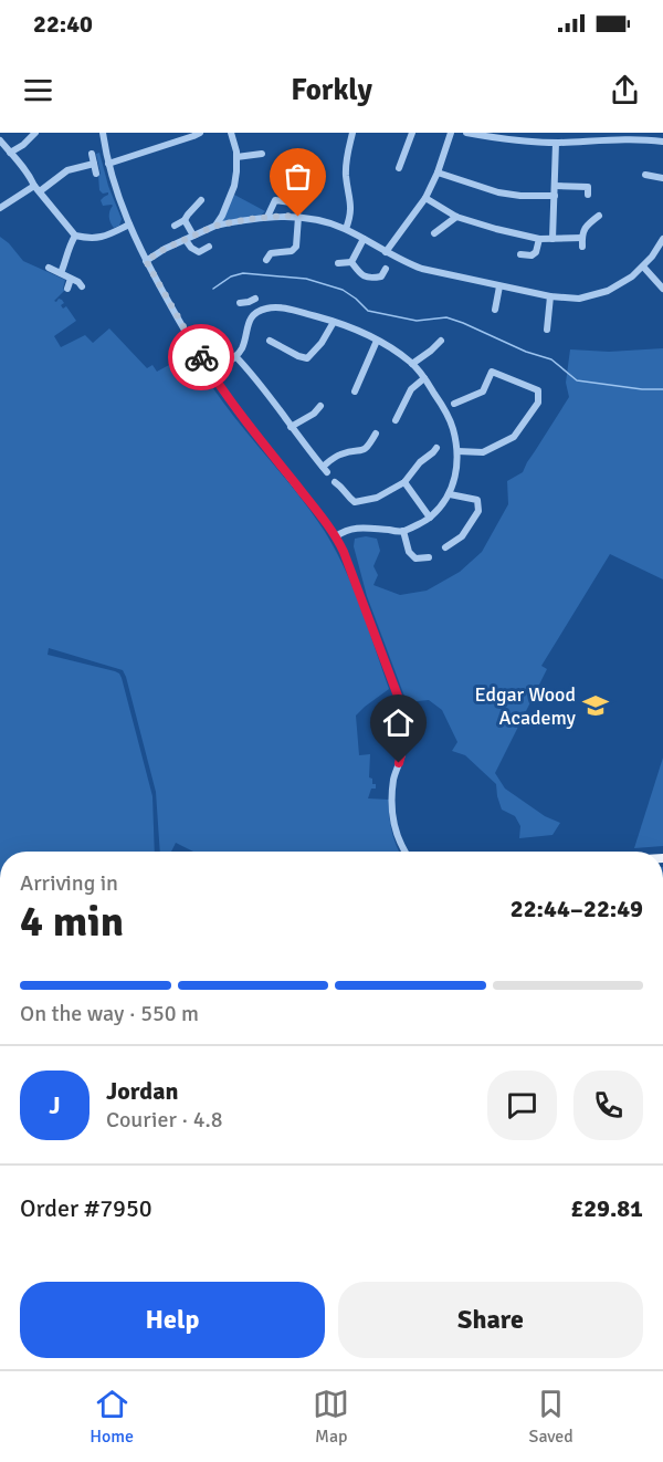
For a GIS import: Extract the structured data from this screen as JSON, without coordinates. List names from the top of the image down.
{
  "places": {
    "school or university": ["Edgar Wood Academy"]
  },
  "page": {
    "status": "22:40",
    "header": "Forkly",
    "heading": ["4 min", "Arriving in", "22:44–22:49"],
    "panel": [
      "Jordan",
      "Courier · 4.8",
      "Order #7950",
      "£29.81"
    ],
    "bar": "On the way · 550 m",
    "round": "J",
    "buttons": ["Help", "Share"],
    "tabs": ["Home", "Map", "Saved"]
  }
}
